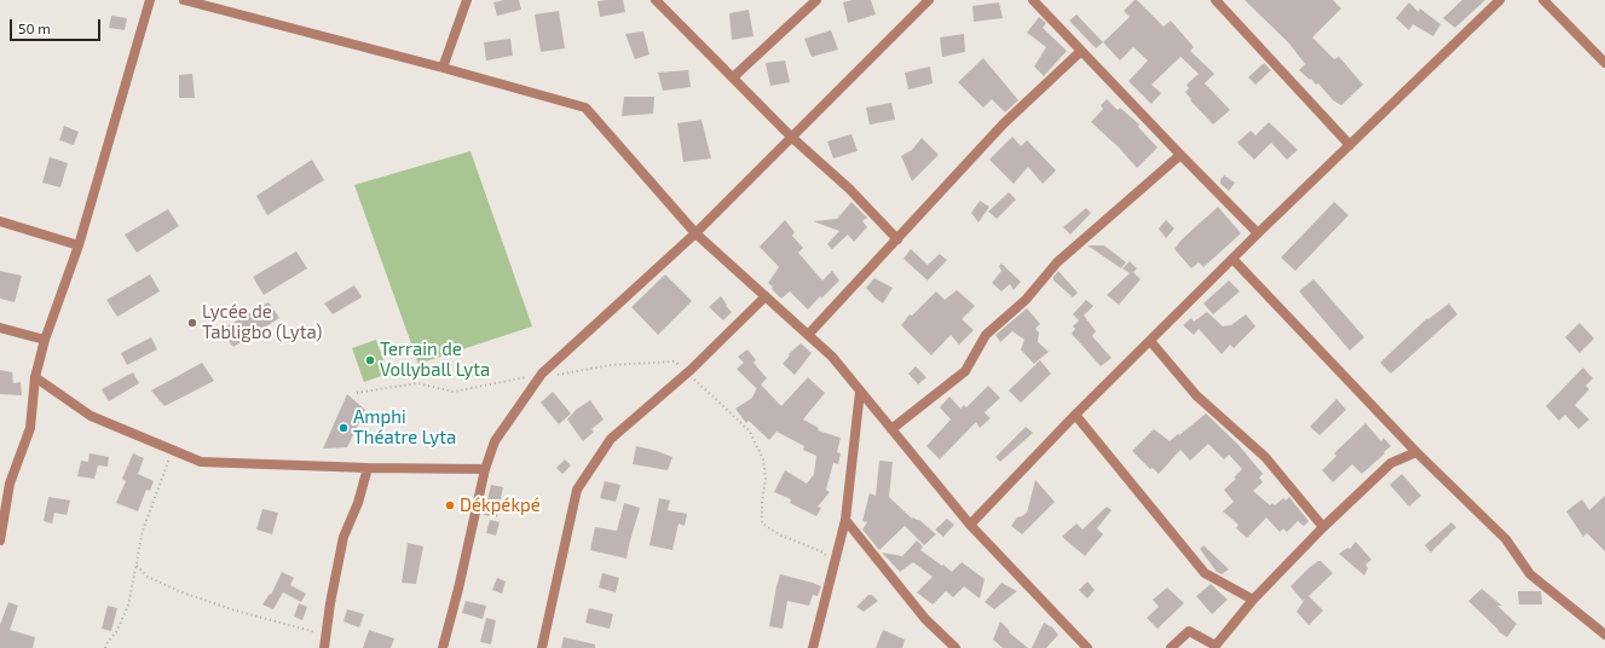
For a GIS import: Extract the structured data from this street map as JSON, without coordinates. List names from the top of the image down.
{
  "places": [
    "Lycée de Tabligbo (Lyta)",
    "Terrain de Vollyball Lyta",
    "Amphi Théatre Lyta",
    "Dékpékpé"
  ],
  "scale_bar": "50 m"
}
